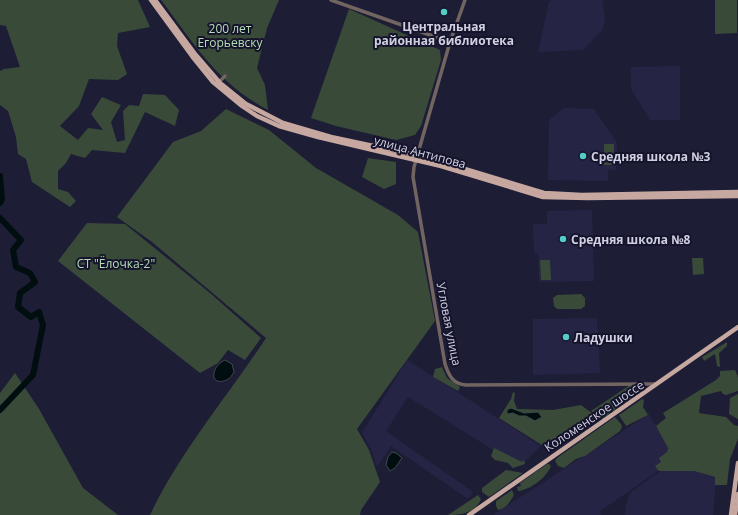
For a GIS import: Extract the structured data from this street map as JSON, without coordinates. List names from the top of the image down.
{
  "streets": {
    "main road": ["улица Антипова", "Коломенское шоссе"],
    "street": ["Угловая улица"]
  },
  "crossings": [
    ["улица Антипова", "Угловая улица"],
    ["Угловая улица", "Коломенское шоссе"]
  ],
  "parks": ["200 лет Егорьевску", "СТ \"Ёлочка-2\""],
  "places": [
    "Центральная районная библиотека",
    "Средняя школа №3",
    "Средняя школа №8",
    "Ладушки"
  ]
}
